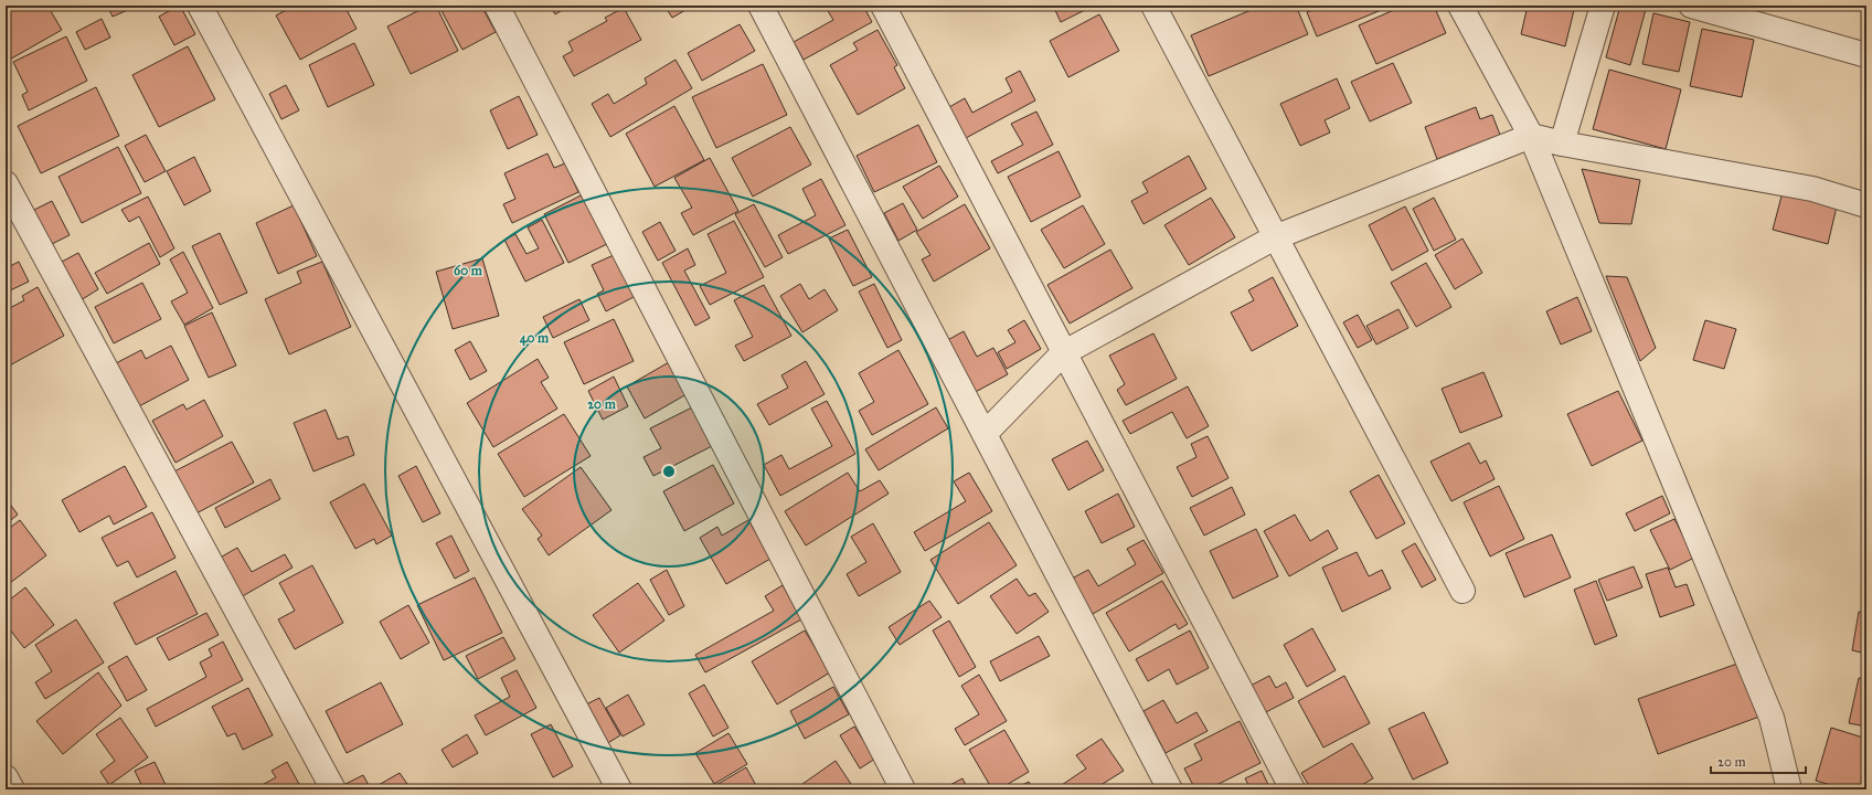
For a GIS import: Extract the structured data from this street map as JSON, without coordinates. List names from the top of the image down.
{
  "scale_bar": "20 m",
  "rings": ["60 m", "40 m", "20 m"]
}
